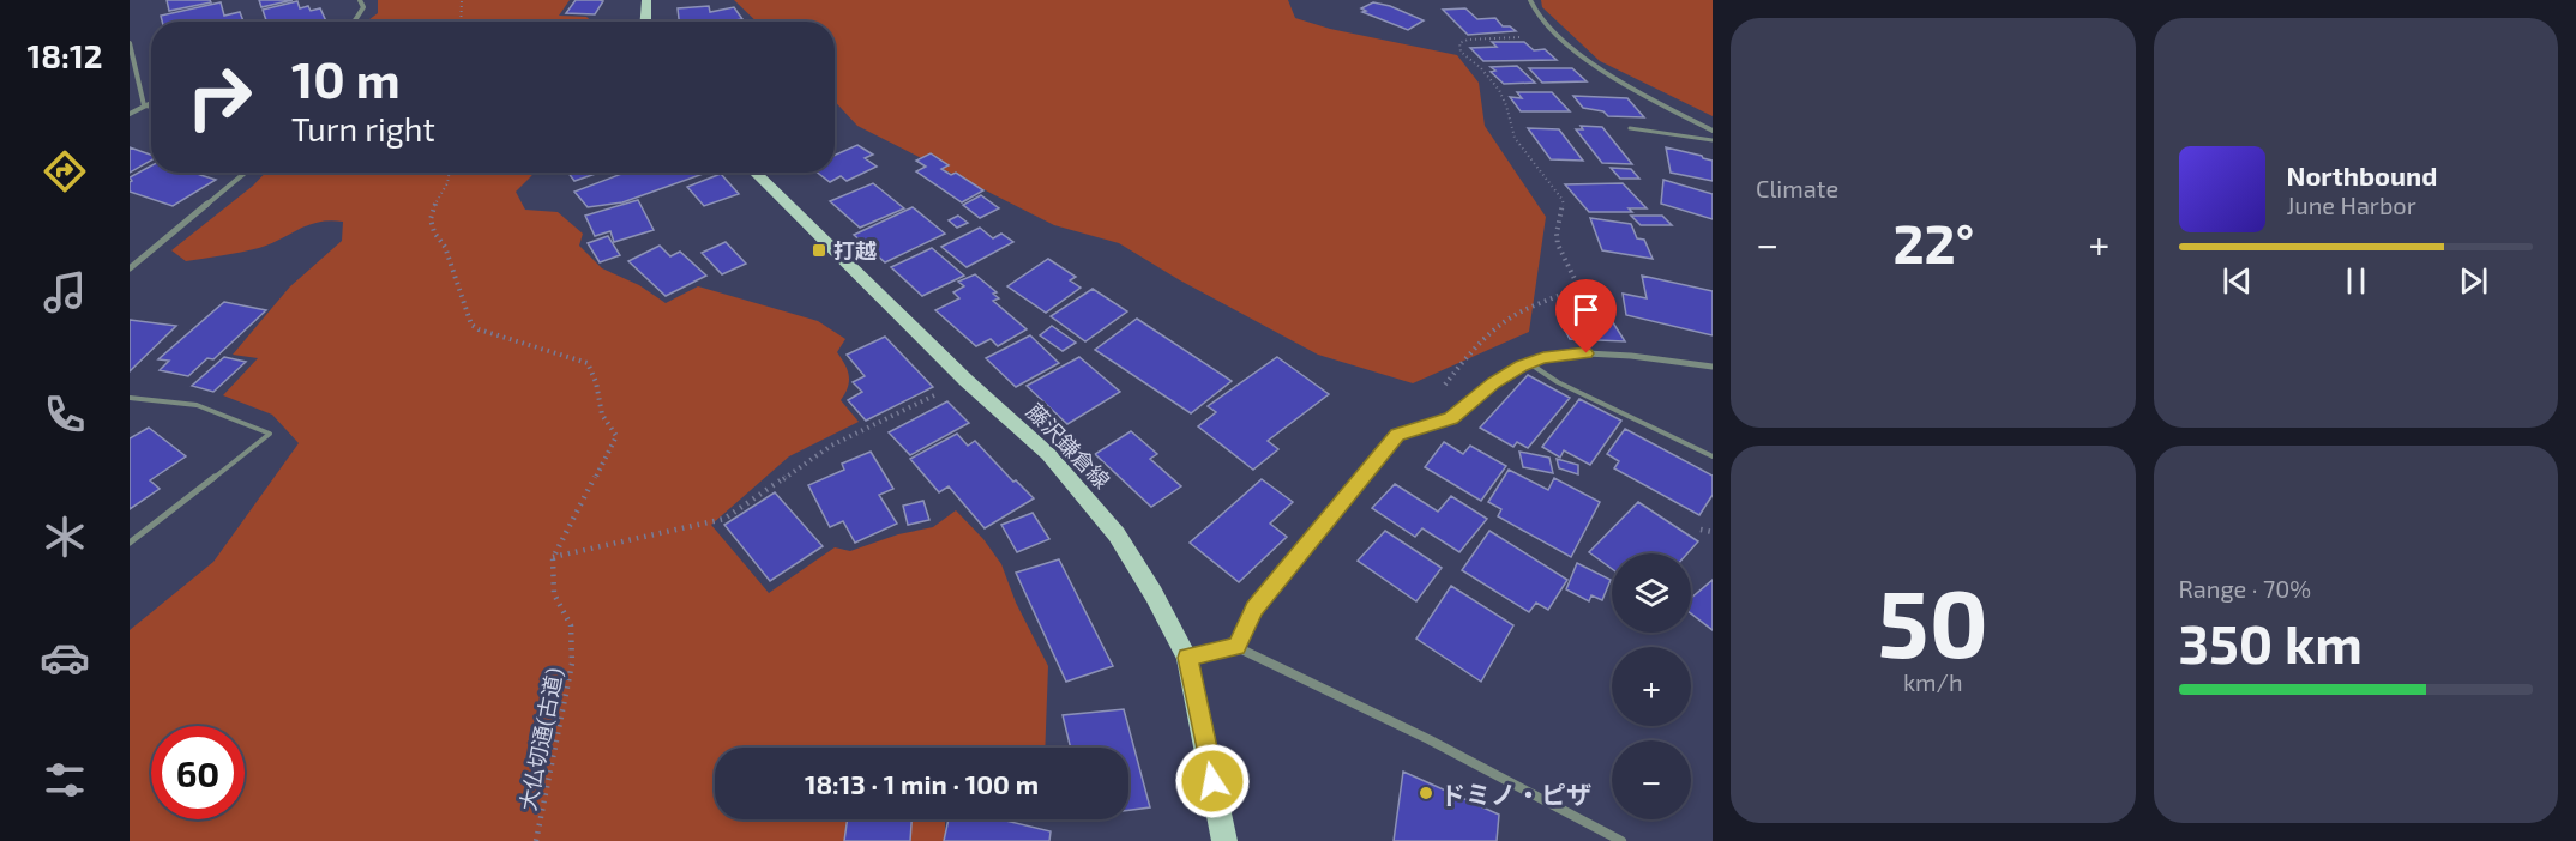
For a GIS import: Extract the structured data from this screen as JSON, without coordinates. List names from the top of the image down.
{
  "streets": {
    "main road": ["藤沢鎌倉線"],
    "path": ["大仏切通(古道)"]
  },
  "places": {
    "transit": ["打越"],
    "other": ["ドミノ・ピザ"]
  },
  "page": {
    "tabs": "18:12",
    "tile": [
      "Climate",
      ["50", "km/h"],
      ["Range · 70%", "350 km"]
    ],
    "turn": ["10 m", "Turn right"],
    "song": ["Northbound", "June Harbor"],
    "heat": ["−", "22°", "+"],
    "map_buttons": ["+", "−"],
    "limit": "60",
    "trip": "18:13 · 1 min · 100 m"
  }
}
